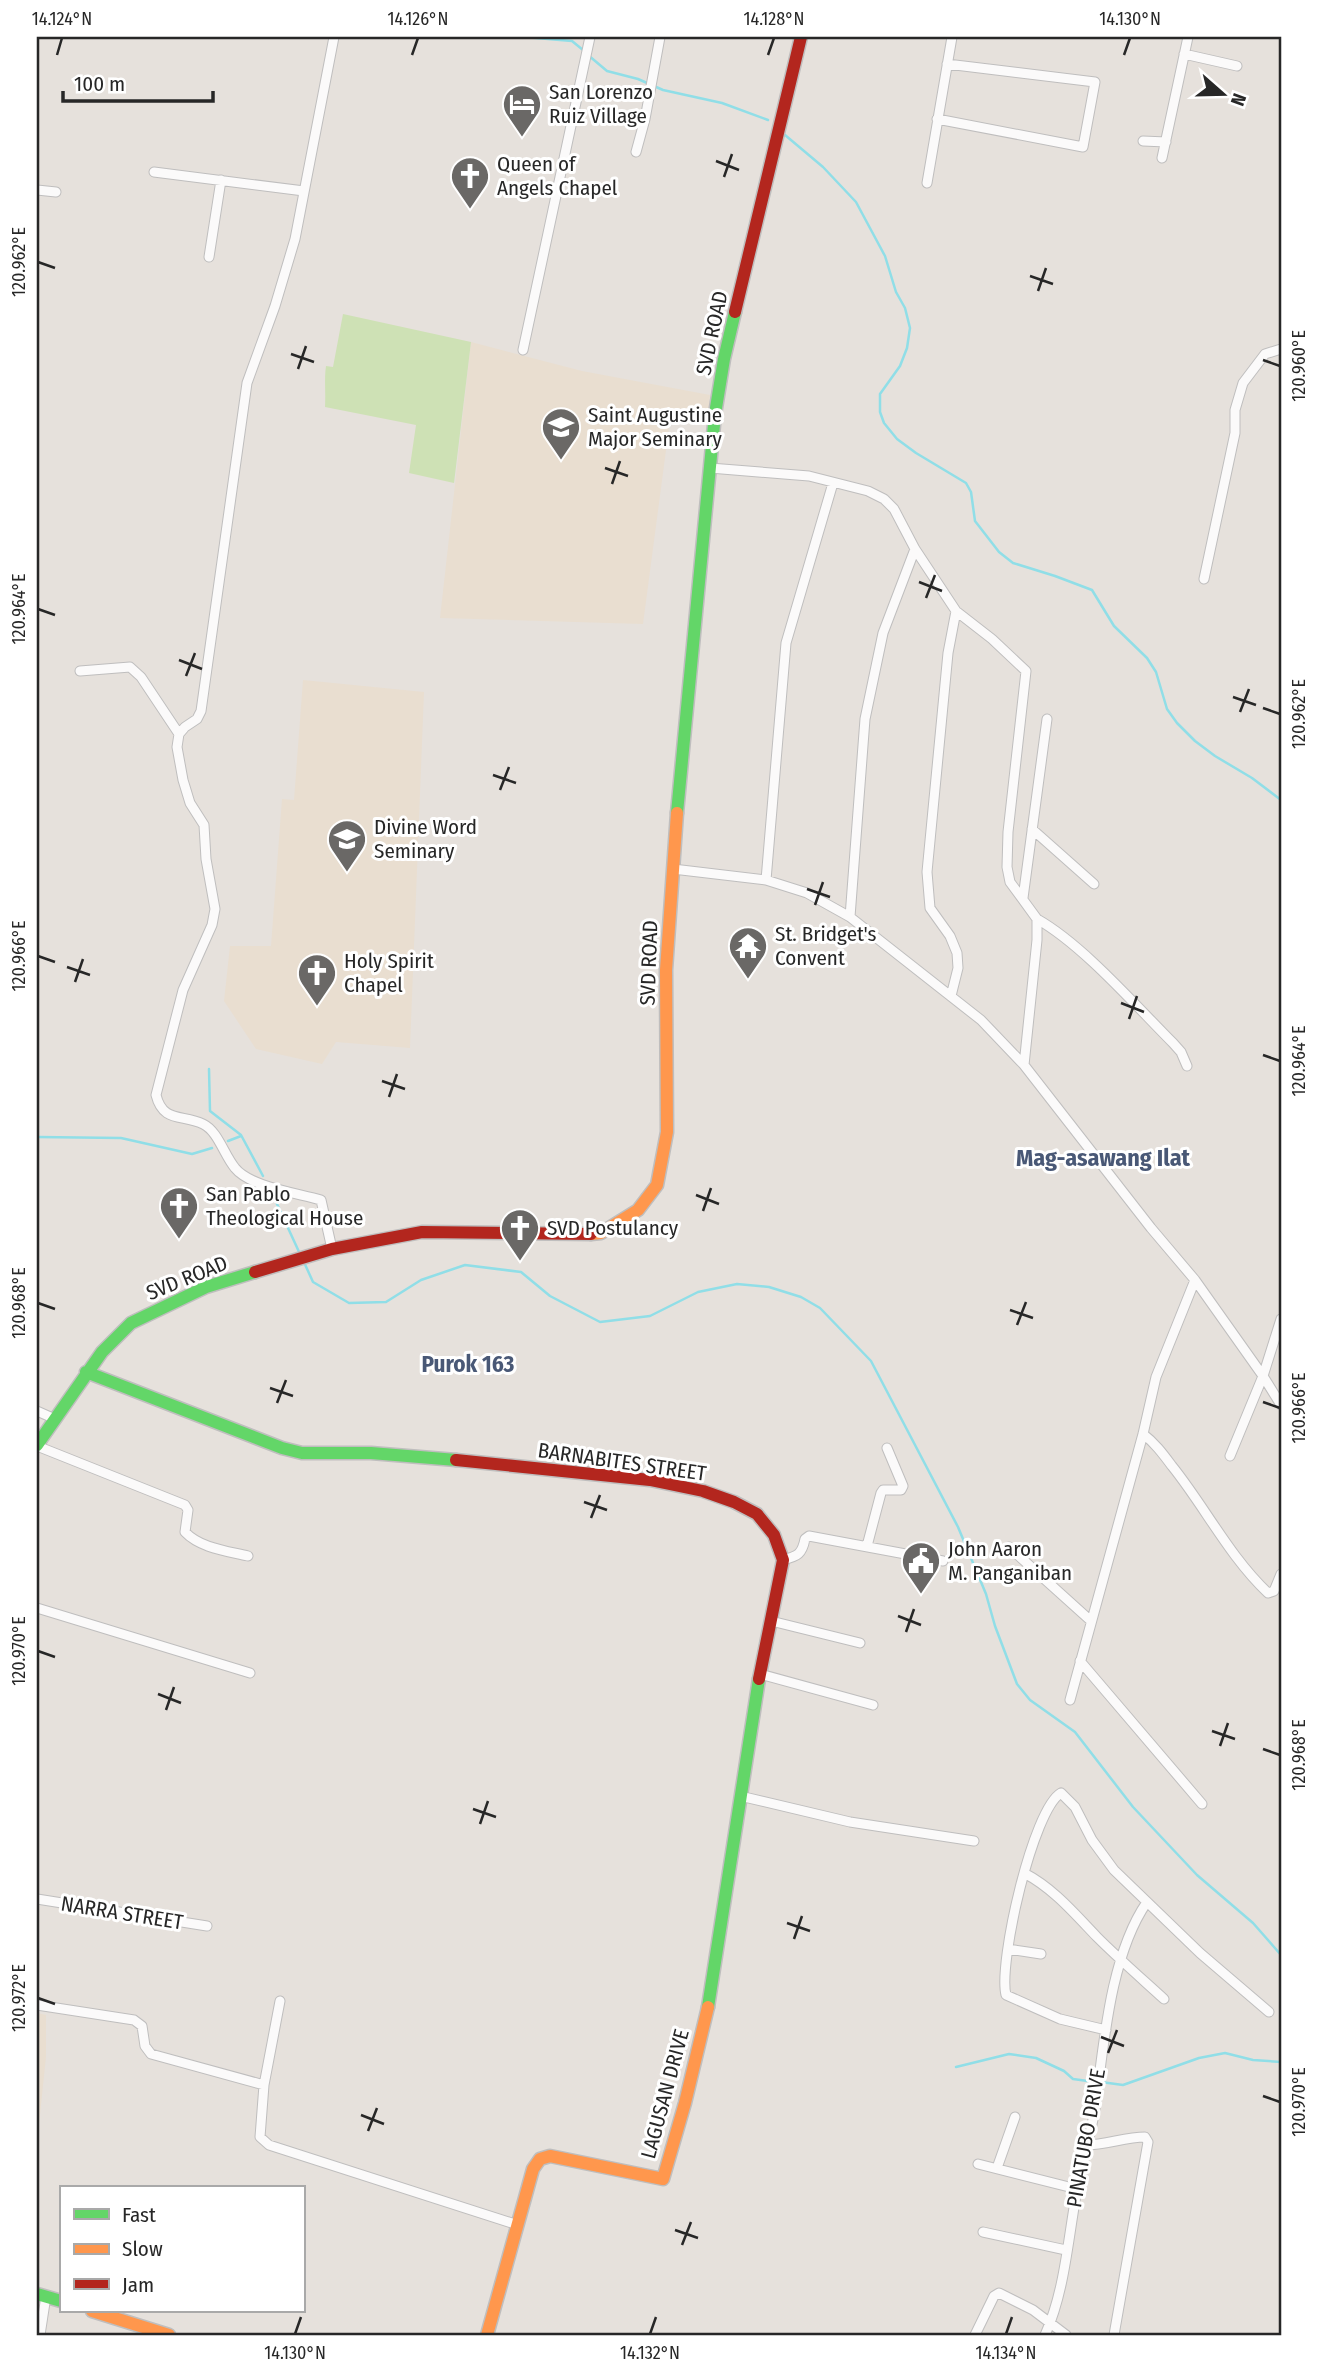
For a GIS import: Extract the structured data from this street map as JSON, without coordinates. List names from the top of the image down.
{
  "streets": {
    "main road": ["SVD ROAD", "BARNABITES STREET", "LAGUSAN DRIVE"],
    "street": ["NARRA STREET", "PINATUBO DRIVE"]
  },
  "crossings": [
    ["SVD ROAD", "BARNABITES STREET"]
  ],
  "districts": ["Mag-asawang Ilat", "Purok 163"],
  "places": {
    "hotel": ["San Lorenzo Ruiz Village"],
    "church": [
      "Queen of Angels Chapel",
      "Holy Spirit Chapel",
      "San Pablo Theological House",
      "SVD Postulancy"
    ],
    "school or university": ["Saint Augustine Major Seminary", "Divine Word Seminary"],
    "temple": ["St. Bridget's Convent"],
    "public building": ["John Aaron M. Panganiban"]
  },
  "legend": ["Fast", "Slow", "Jam"],
  "scale_bar": "100 m",
  "north": "right",
  "coordinates": [
    "14.124°N",
    "14.126°N",
    "14.128°N",
    "14.130°N",
    "120.962°E",
    "120.960°E",
    "120.964°E",
    "120.966°E",
    "120.968°E",
    "120.970°E",
    "120.972°E",
    "14.132°N",
    "14.134°N"
  ]
}
